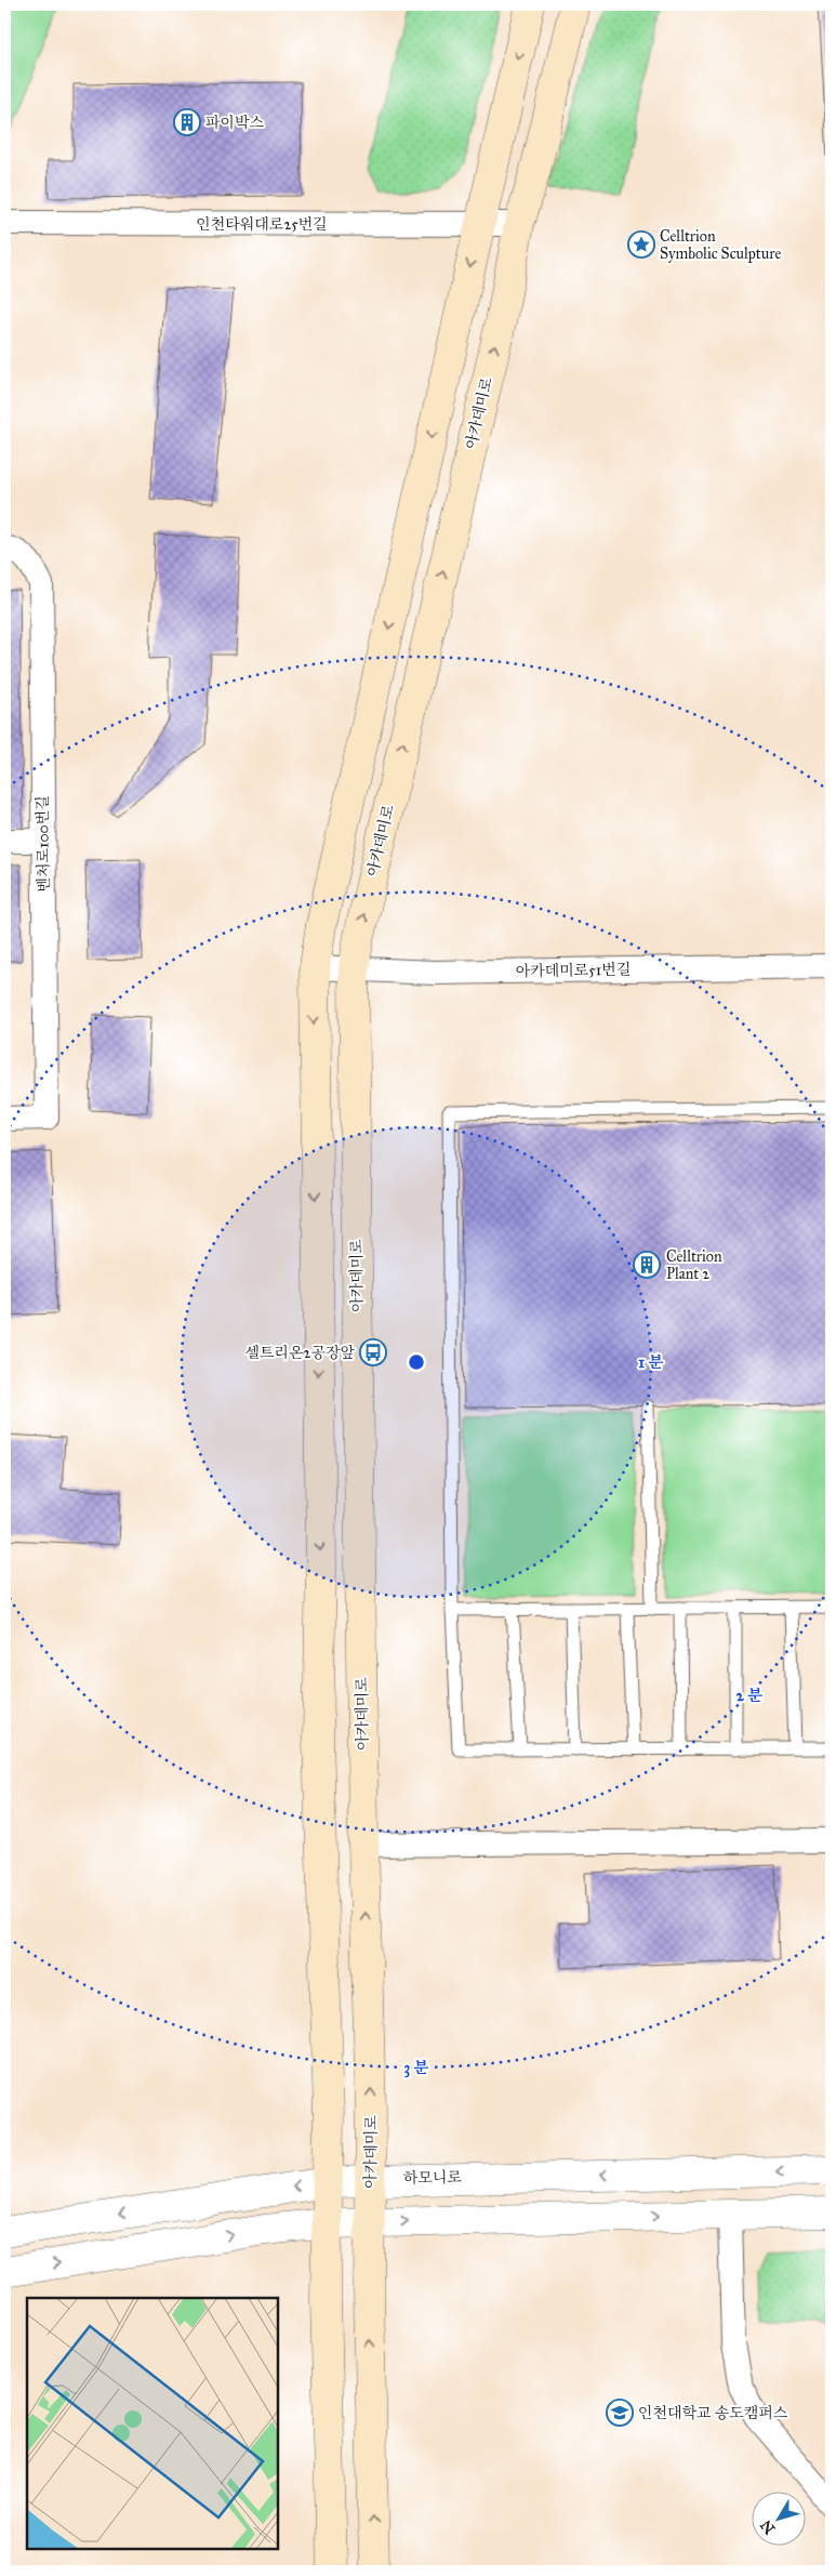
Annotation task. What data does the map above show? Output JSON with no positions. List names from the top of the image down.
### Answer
{
  "streets": {
    "main road": ["아카데미로"],
    "street": [
      "인천타워대로25번길",
      "벤처로100번길",
      "아카데미로51번길",
      "하모니로"
    ]
  },
  "crossings": [
    ["인천타워대로25번길", "아카데미로"],
    ["아카데미로", "아카데미로51번길"],
    ["아카데미로", "하모니로"]
  ],
  "places": {
    "building": ["파이박스", "Celltrion Plant 2"],
    "place": ["Celltrion Symbolic Sculpture"],
    "bus stop": ["셀트리온2공장앞"],
    "school or university": ["인천대학교 송도캠퍼스"]
  },
  "north": "bottom left",
  "rings": ["1 분", "2 분", "3 분"]
}
